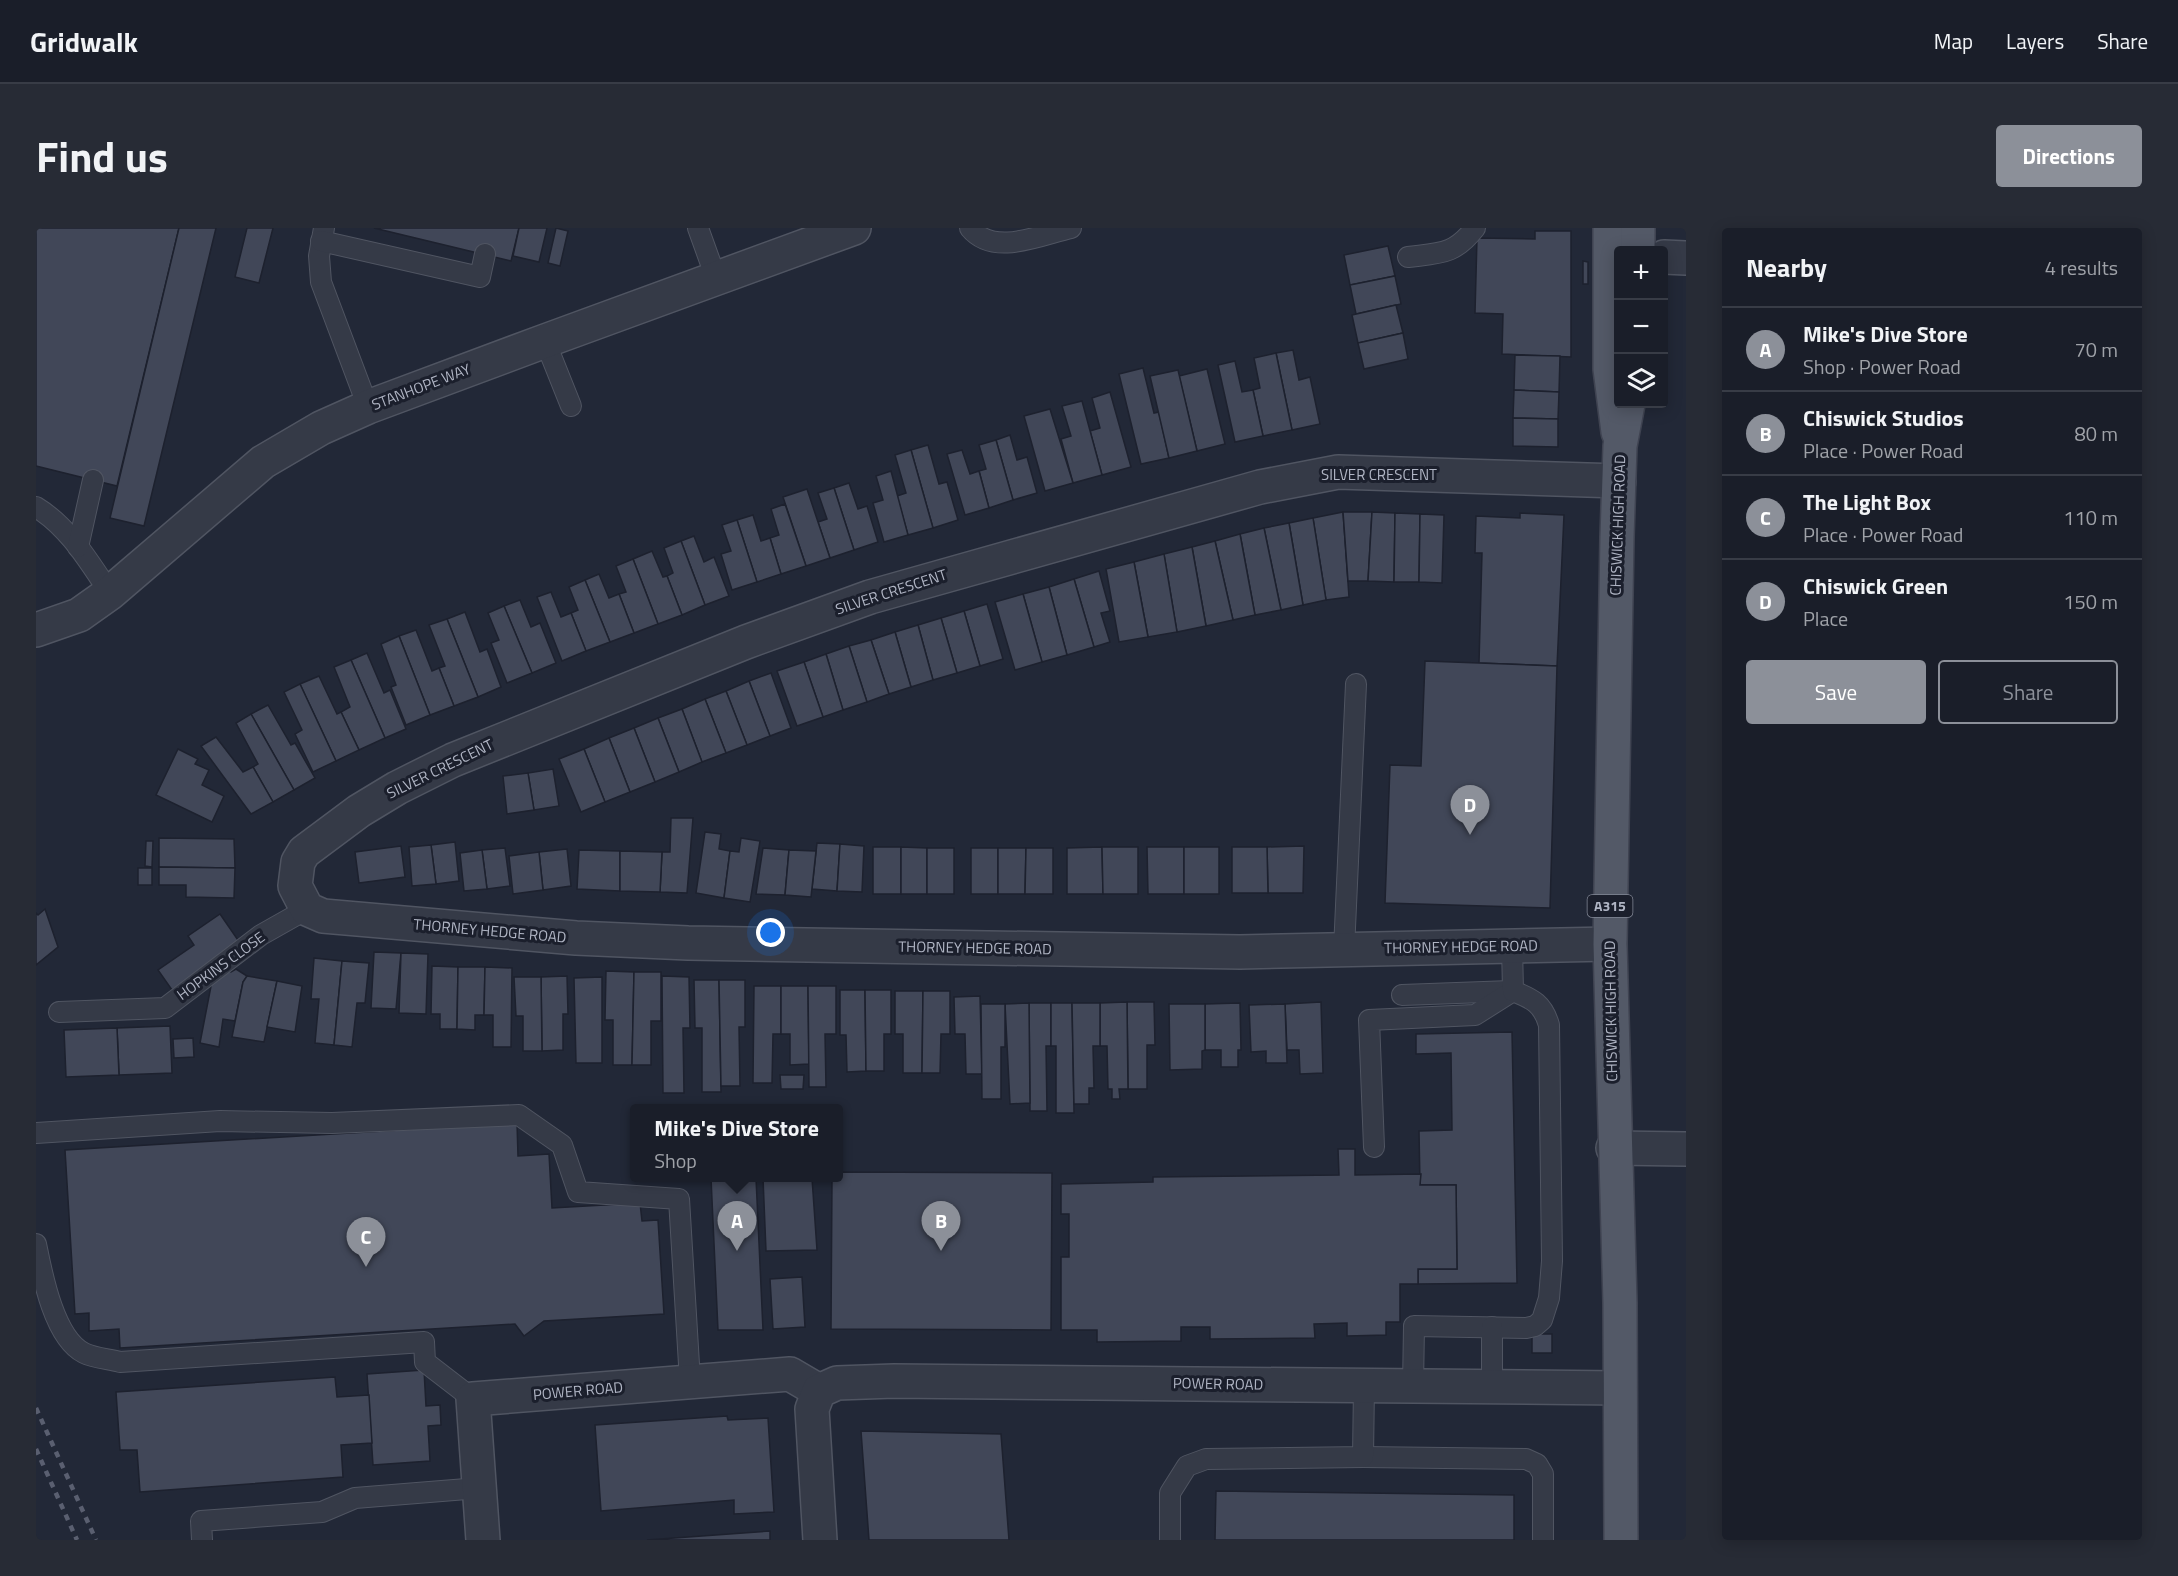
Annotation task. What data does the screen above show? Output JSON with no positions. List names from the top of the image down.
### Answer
{
  "streets": {
    "main road": ["CHISWICK HIGH ROAD", "A315"],
    "street": [
      "STANHOPE WAY",
      "SILVER CRESCENT",
      "THORNEY HEDGE ROAD",
      "POWER ROAD"
    ],
    "lane": ["HOPKINS CLOSE"]
  },
  "crossings": [
    ["SILVER CRESCENT", "CHISWICK HIGH ROAD"],
    ["SILVER CRESCENT", "THORNEY HEDGE ROAD"],
    ["SILVER CRESCENT", "HOPKINS CLOSE"],
    ["CHISWICK HIGH ROAD", "THORNEY HEDGE ROAD"],
    ["CHISWICK HIGH ROAD", "POWER ROAD"],
    ["THORNEY HEDGE ROAD", "HOPKINS CLOSE"]
  ],
  "page": {
    "header": "Gridwalk",
    "nav": ["Map", "Layers", "Share"],
    "title": "Find us",
    "buttons": [
      "Directions",
      ["Save", "Share"]
    ],
    "heading": ["Nearby", "4 results"],
    "map_buttons": ["+", "−"],
    "list": [
      {
        "mark": "A",
        "name": "Mike's Dive Store",
        "note": "Shop · Power Road",
        "value": "70 m"
      },
      {
        "mark": "B",
        "name": "Chiswick Studios",
        "note": "Place · Power Road",
        "value": "80 m"
      },
      {
        "mark": "C",
        "name": "The Light Box",
        "note": "Place · Power Road",
        "value": "110 m"
      },
      {
        "mark": "D",
        "name": "Chiswick Green",
        "note": "Place",
        "value": "150 m"
      }
    ],
    "pins": [
      "D",
      "A",
      "B",
      "C"
    ],
    "popup": ["Mike's Dive Store", "Shop"]
  }
}
